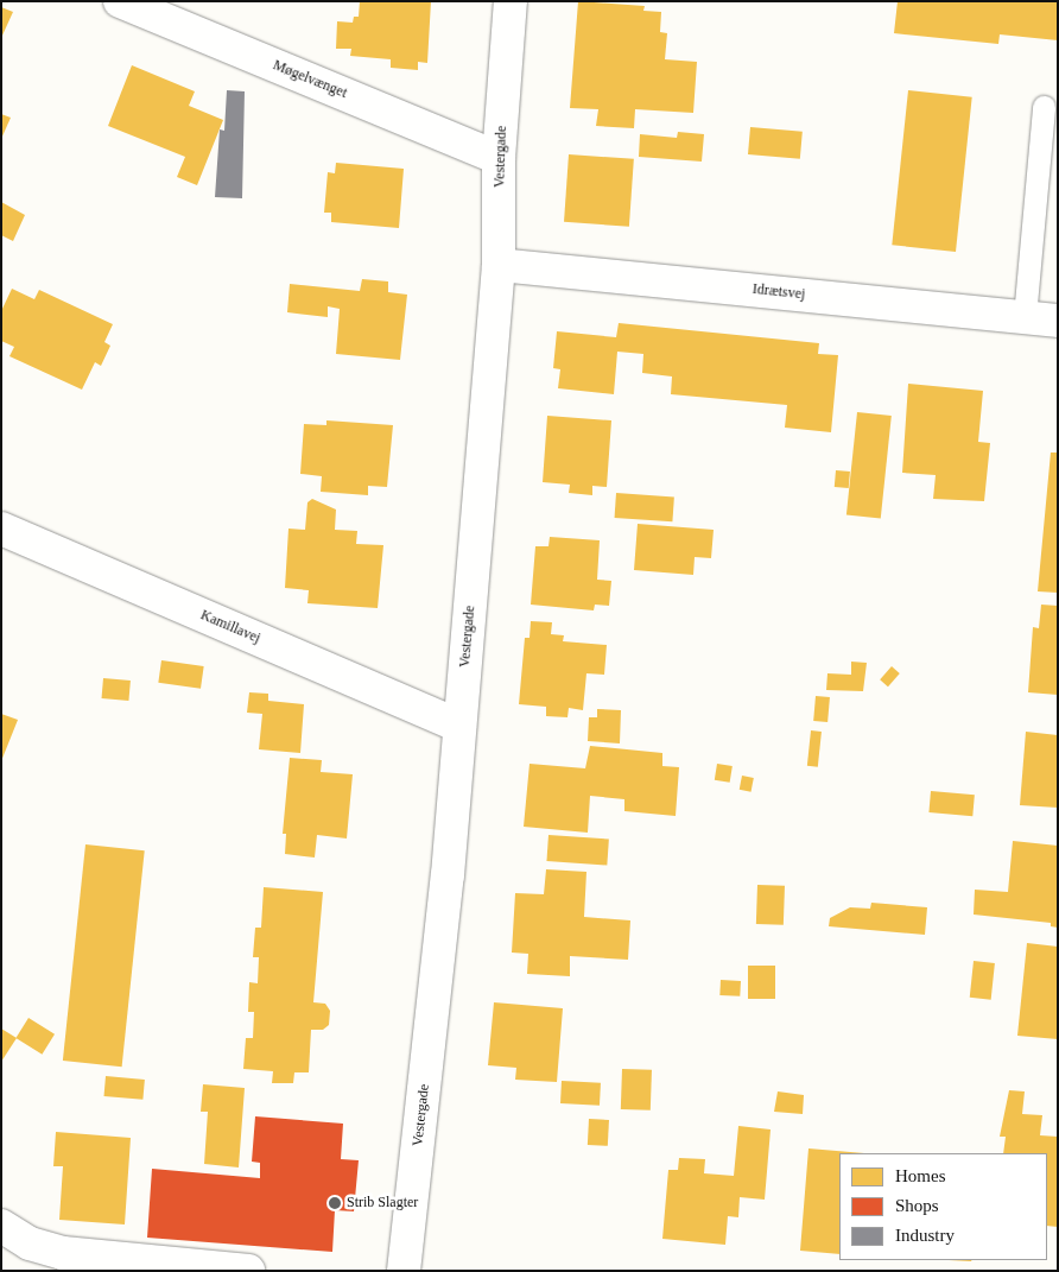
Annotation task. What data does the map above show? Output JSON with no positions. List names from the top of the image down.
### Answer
{
  "streets": {
    "street": [
      "Møgelvænget",
      "Vestergade",
      "Idrætsvej",
      "Kamillavej"
    ]
  },
  "crossings": [
    ["Møgelvænget", "Vestergade"],
    ["Vestergade", "Idrætsvej"],
    ["Vestergade", "Kamillavej"]
  ],
  "places": ["Strib Slagter"],
  "legend": ["Homes", "Shops", "Industry"]
}
